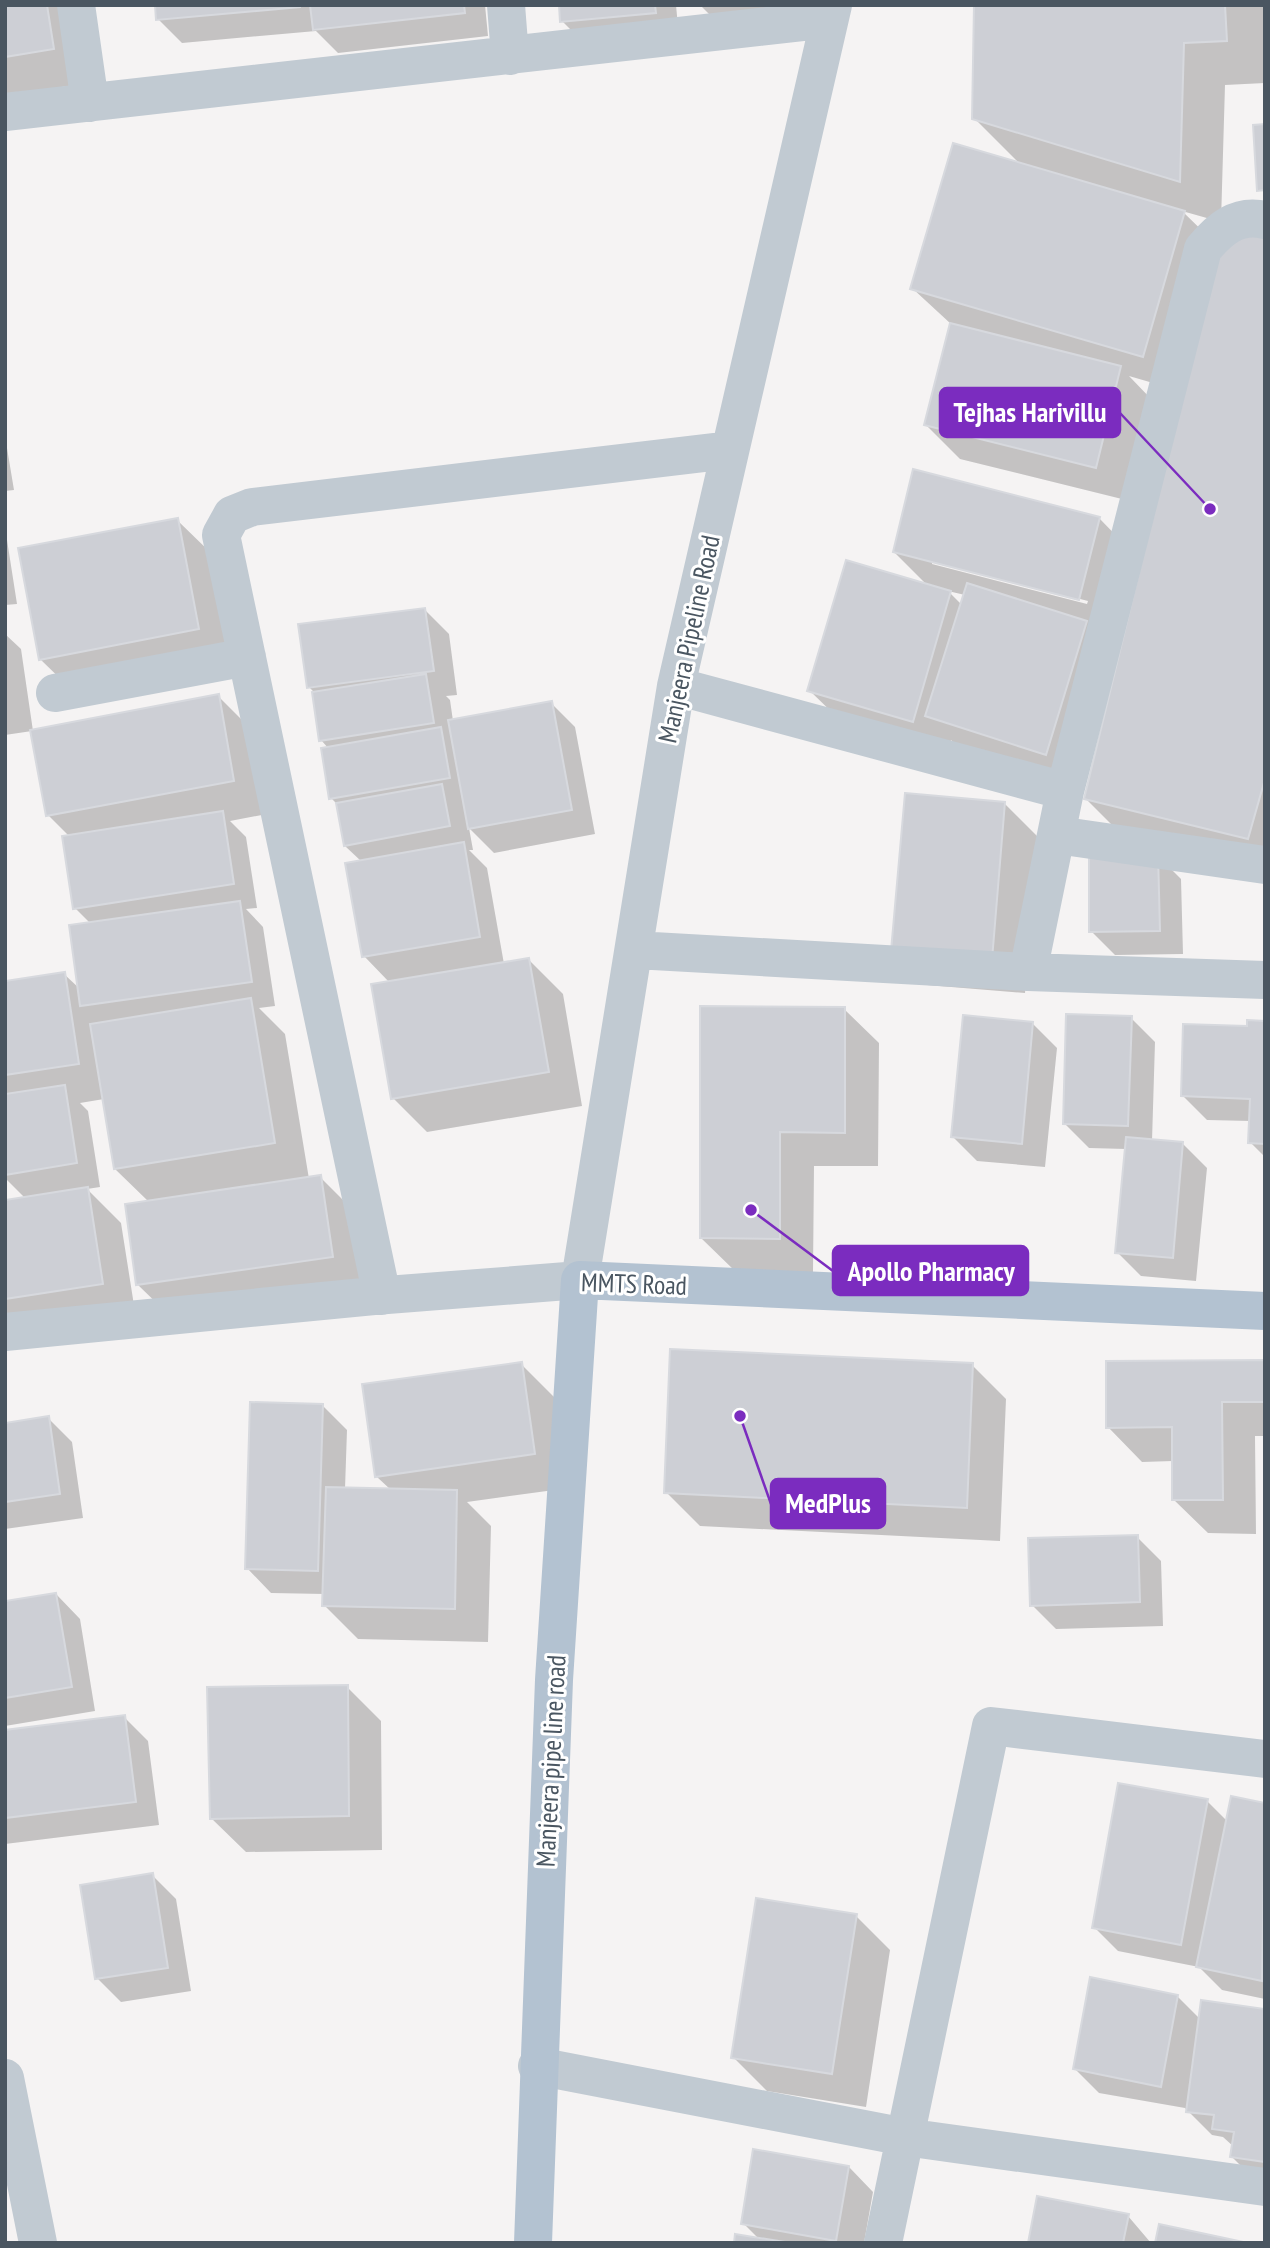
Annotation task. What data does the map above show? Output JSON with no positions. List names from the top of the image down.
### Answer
{
  "streets": {
    "main road": ["MMTS Road", "Manjeera pipe line road"],
    "street": ["Manjeera Pipeline Road"]
  },
  "crossings": [
    ["Manjeera Pipeline Road", "MMTS Road"],
    ["Manjeera Pipeline Road", "Manjeera pipe line road"],
    ["MMTS Road", "Manjeera pipe line road"]
  ],
  "places": ["Tejhas Harivillu", "Apollo Pharmacy", "MedPlus"]
}
